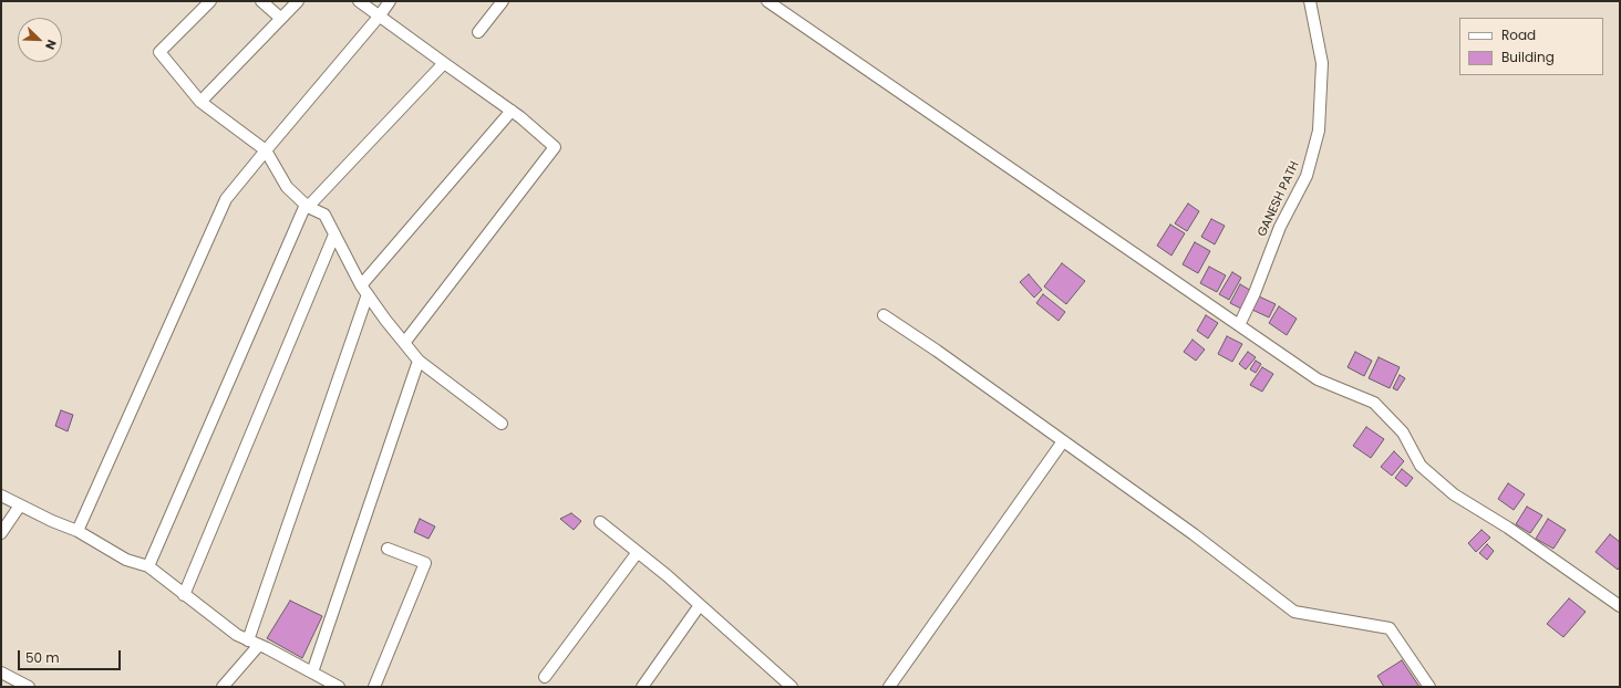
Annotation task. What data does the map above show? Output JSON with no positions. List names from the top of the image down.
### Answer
{
  "streets": {
    "street": ["GANESH PATH"]
  },
  "legend": ["Road", "Building"],
  "scale_bar": "50 m",
  "north": "bottom right"
}
